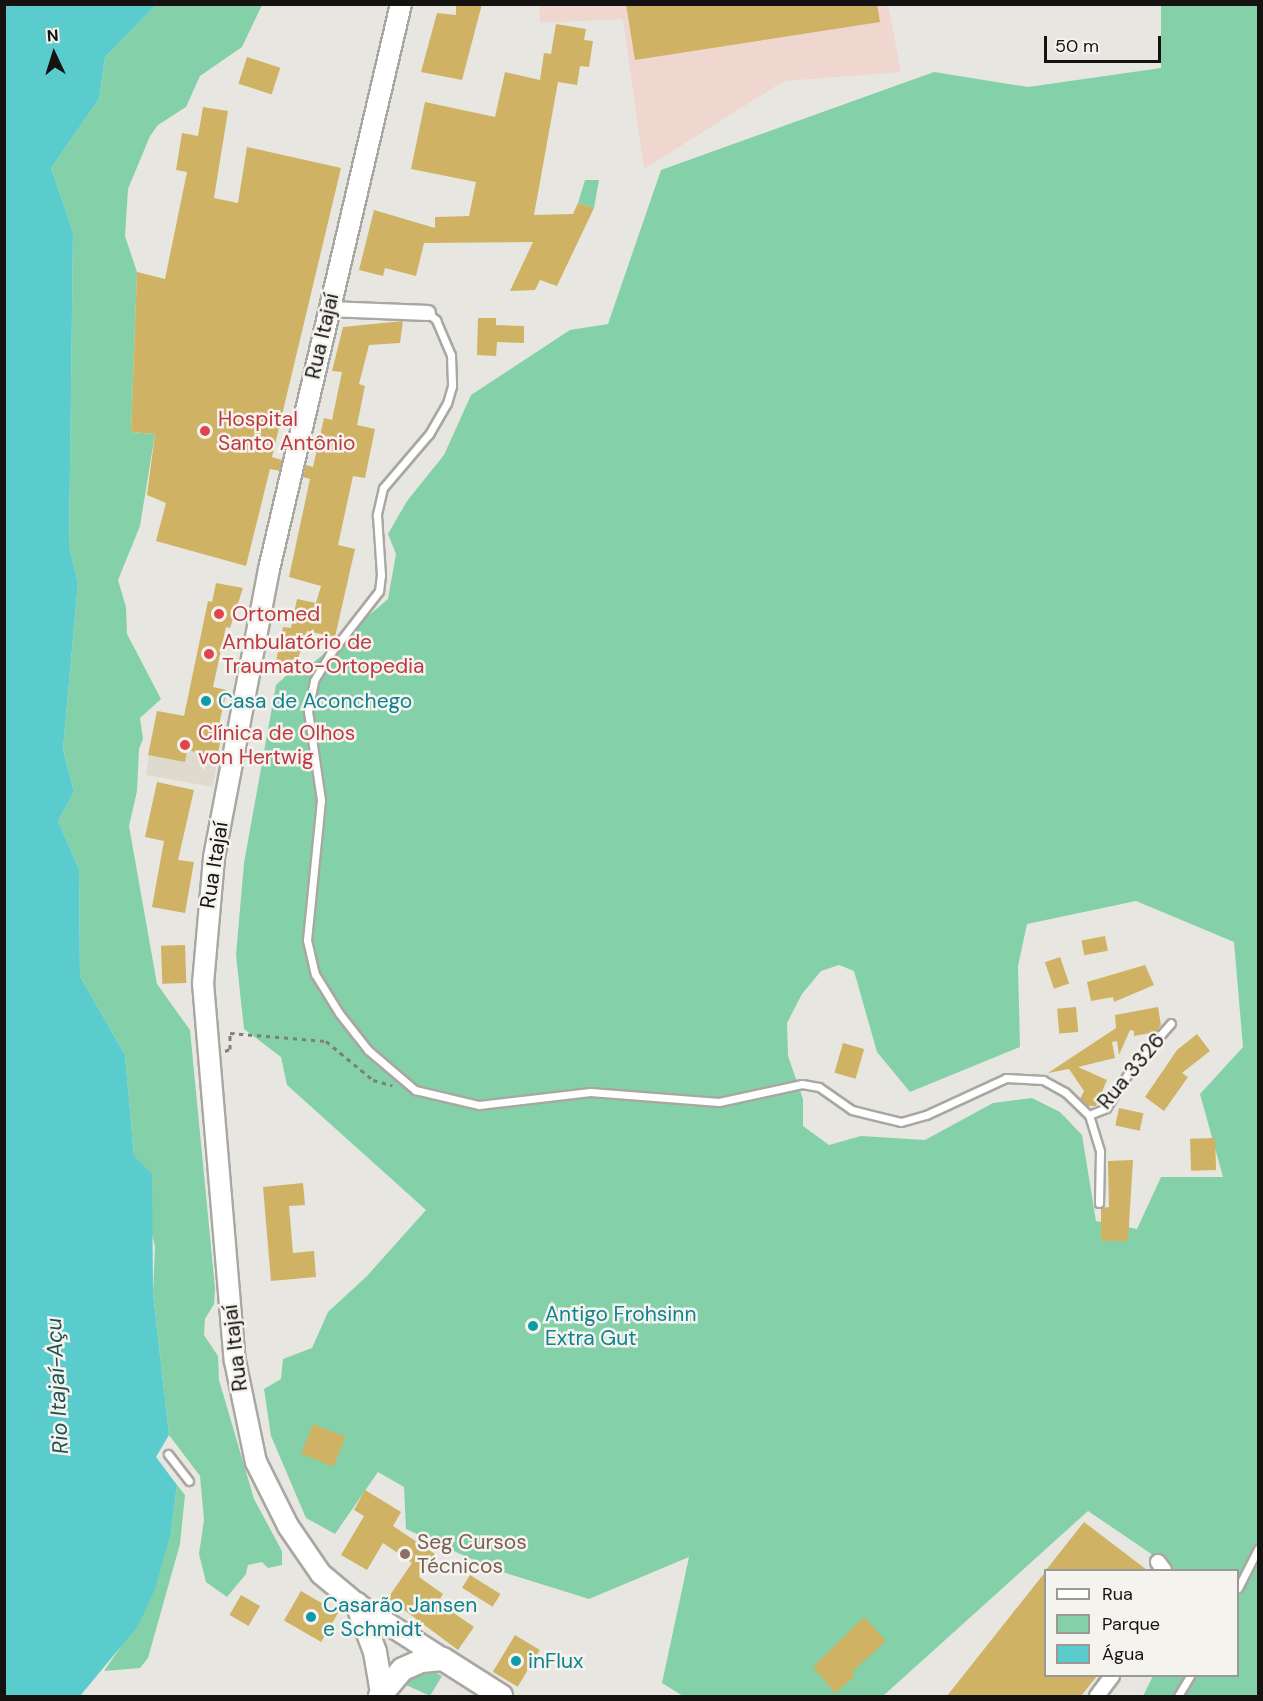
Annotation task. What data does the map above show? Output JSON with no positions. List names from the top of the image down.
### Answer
{
  "streets": {
    "main road": ["Rua Itajaí"],
    "lane": ["Rua 3326"]
  },
  "water": ["Rio Itajaí-Açu"],
  "places": [
    "Hospital Santo Antônio",
    "Ortomed",
    "Ambulatório de Traumato-Ortopedia",
    "Casa de Aconchego",
    "Clínica de Olhos von Hertwig",
    "Antigo Frohsinn Extra Gut",
    "Seg Cursos Técnicos",
    "Casarão Jansen e Schmidt",
    "inFlux"
  ],
  "legend": ["Rua", "Parque", "Água"],
  "scale_bar": "50 m",
  "north": "top"
}
